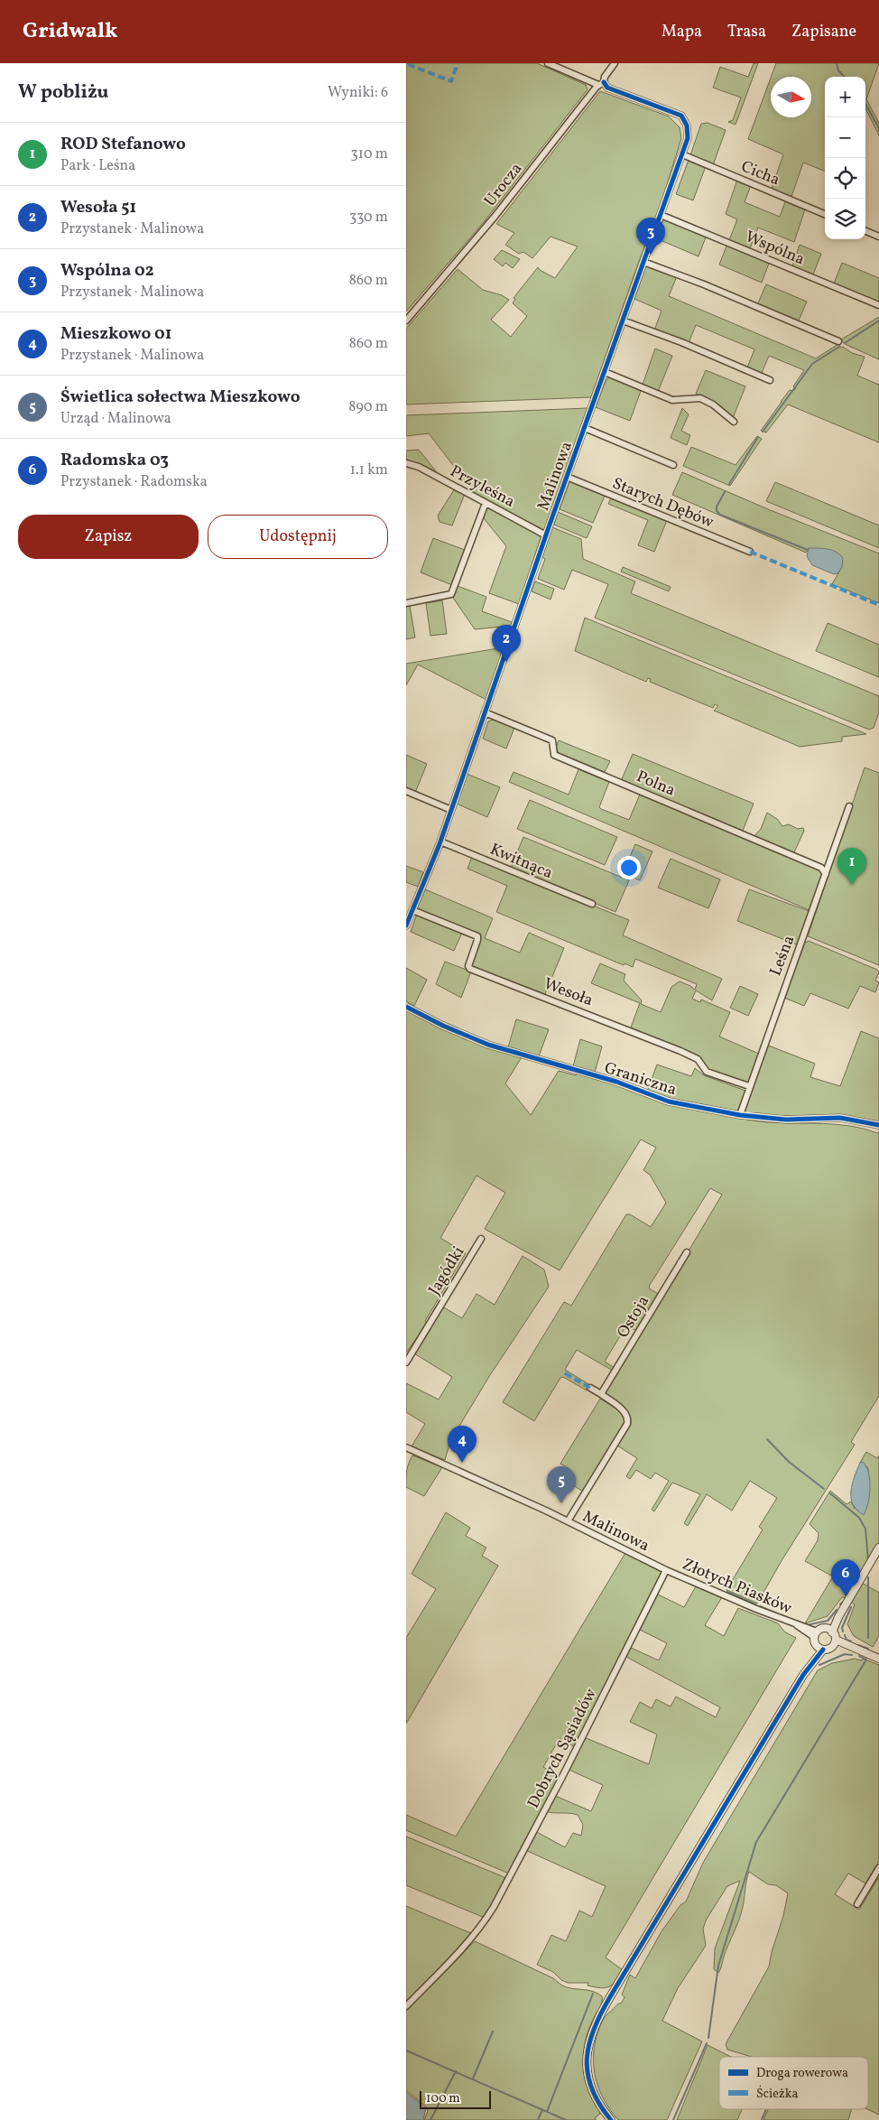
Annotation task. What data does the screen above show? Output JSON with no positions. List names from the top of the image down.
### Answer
{
  "streets": {
    "street": [
      "Cicha",
      "Urocza",
      "Wspólna",
      "Malinowa",
      "Przyleśna",
      "Starych Dębów",
      "Polna",
      "Kwitnąca",
      "Leśna",
      "Wesoła",
      "Graniczna",
      "Jagódki",
      "Ostoja",
      "Złotych Piasków",
      "Dobrych Sąsiadów"
    ]
  },
  "crossings": [
    ["Cicha", "Malinowa"],
    ["Urocza", "Malinowa"],
    ["Wspólna", "Malinowa"],
    ["Malinowa", "Przyleśna"],
    ["Malinowa", "Starych Dębów"],
    ["Malinowa", "Polna"],
    ["Malinowa", "Kwitnąca"],
    ["Malinowa", "Wesoła"],
    ["Malinowa", "Złotych Piasków"],
    ["Malinowa", "Dobrych Sąsiadów"],
    ["Polna", "Leśna"],
    ["Leśna", "Wesoła"],
    ["Leśna", "Graniczna"],
    ["Złotych Piasków", "Dobrych Sąsiadów"]
  ],
  "legend": ["Droga rowerowa", "Ścieżka"],
  "scale_bar": "100 m",
  "north": "right",
  "page": {
    "header": "Gridwalk",
    "nav": ["Mapa", "Trasa", "Zapisane"],
    "heading": ["W pobliżu", "Wyniki: 6"],
    "map_buttons": ["+", "−"],
    "list": [
      {
        "mark": "1",
        "name": "ROD Stefanowo",
        "note": "Park · Leśna",
        "value": "310 m"
      },
      {
        "mark": "2",
        "name": "Wesoła 51",
        "note": "Przystanek · Malinowa",
        "value": "330 m"
      },
      {
        "mark": "3",
        "name": "Wspólna 02",
        "note": "Przystanek · Malinowa",
        "value": "860 m"
      },
      {
        "mark": "4",
        "name": "Mieszkowo 01",
        "note": "Przystanek · Malinowa",
        "value": "860 m"
      },
      {
        "mark": "5",
        "name": "Świetlica sołectwa Mieszkowo",
        "note": "Urząd · Malinowa",
        "value": "890 m"
      },
      {
        "mark": "6",
        "name": "Radomska 03",
        "note": "Przystanek · Radomska",
        "value": "1.1 km"
      }
    ],
    "pins": [
      "3",
      "2",
      "1",
      "4",
      "5",
      "6"
    ],
    "buttons": ["Zapisz", "Udostępnij"],
    "scale": "100 m"
  }
}
